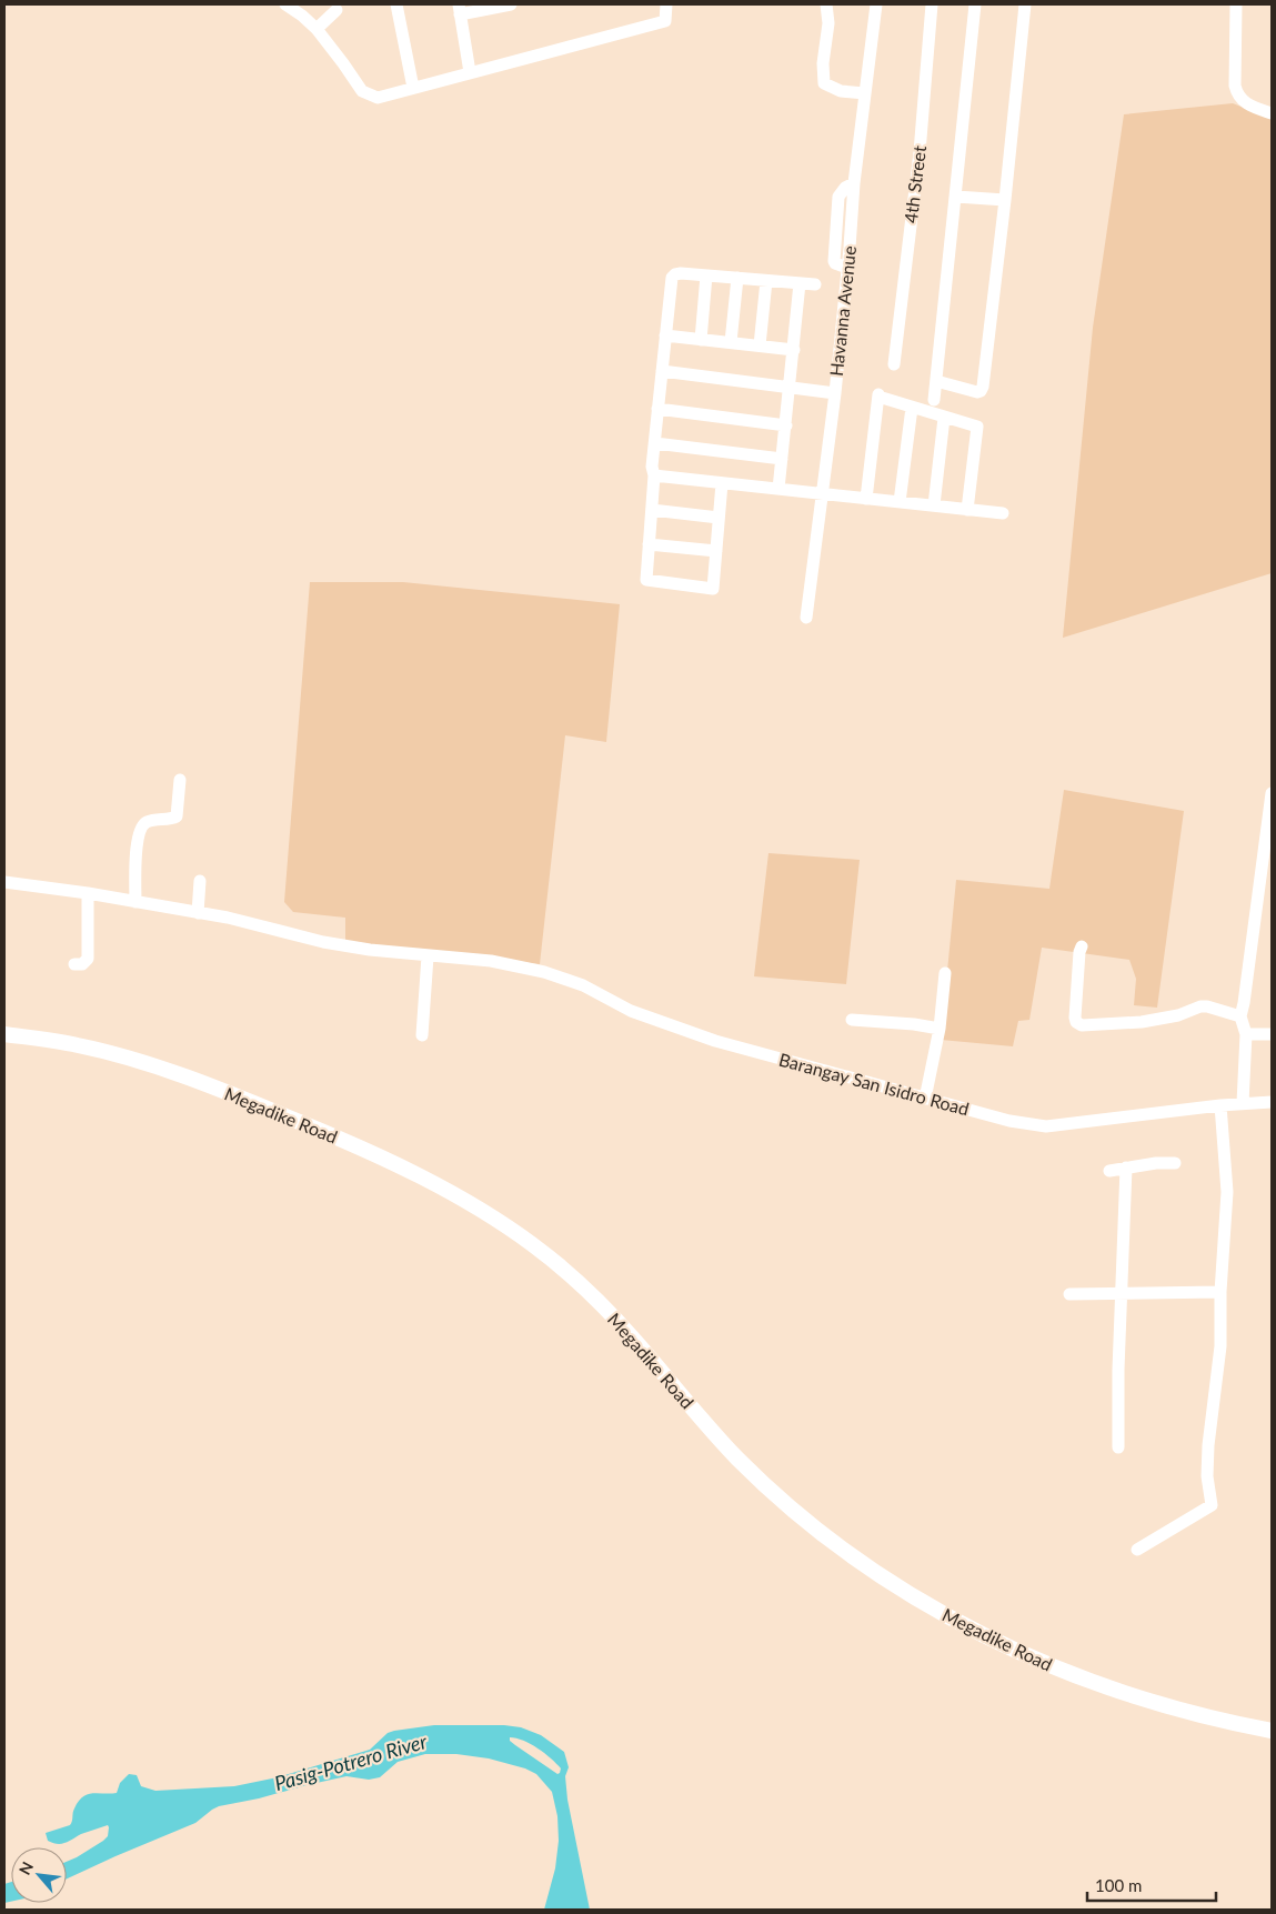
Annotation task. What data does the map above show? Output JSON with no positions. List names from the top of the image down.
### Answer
{
  "streets": {
    "main road": ["Megadike Road"],
    "street": ["4th Street", "Havanna Avenue", "Barangay San Isidro Road"]
  },
  "water": ["Pasig-Potrero River"],
  "scale_bar": "100 m",
  "north": "top left"
}
